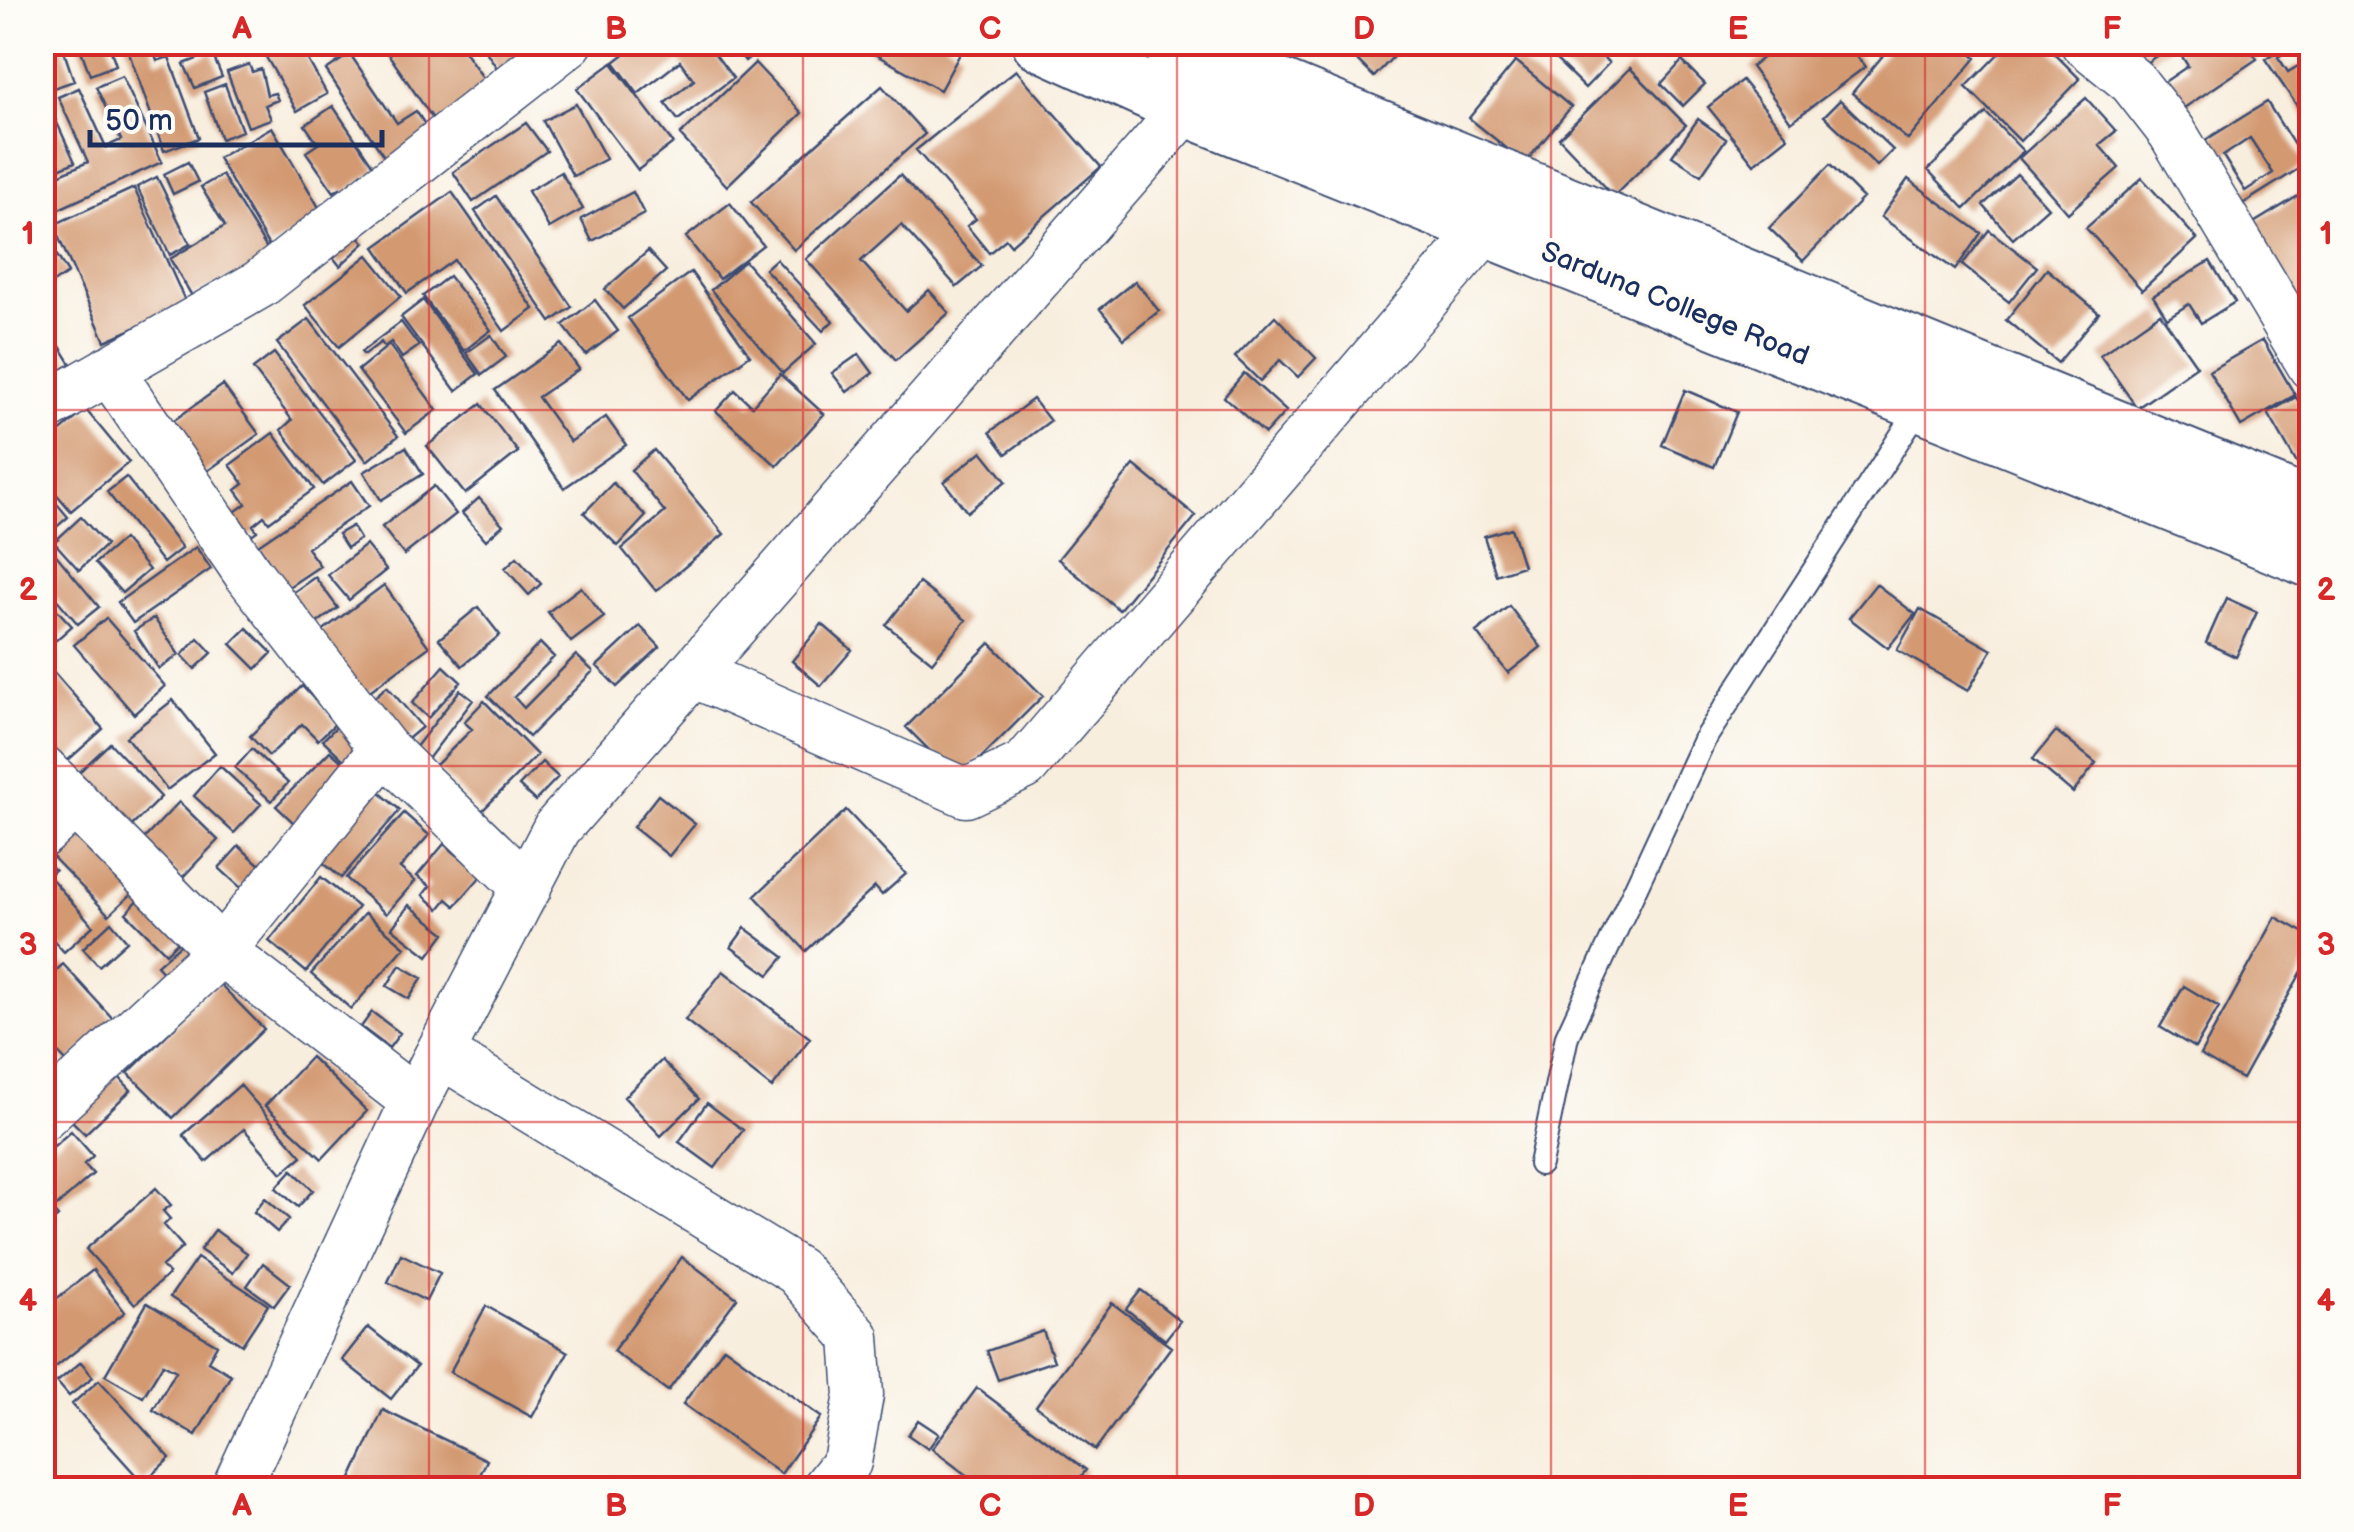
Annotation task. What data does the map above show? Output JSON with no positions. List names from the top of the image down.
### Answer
{
  "streets": {
    "street": ["Sarduna College Road"]
  },
  "scale_bar": "50 m",
  "grid": {
    "columns": [
      "A",
      "B",
      "C",
      "D",
      "E",
      "F"
    ],
    "rows": [
      "1",
      "2",
      "3",
      "4"
    ]
  }
}
